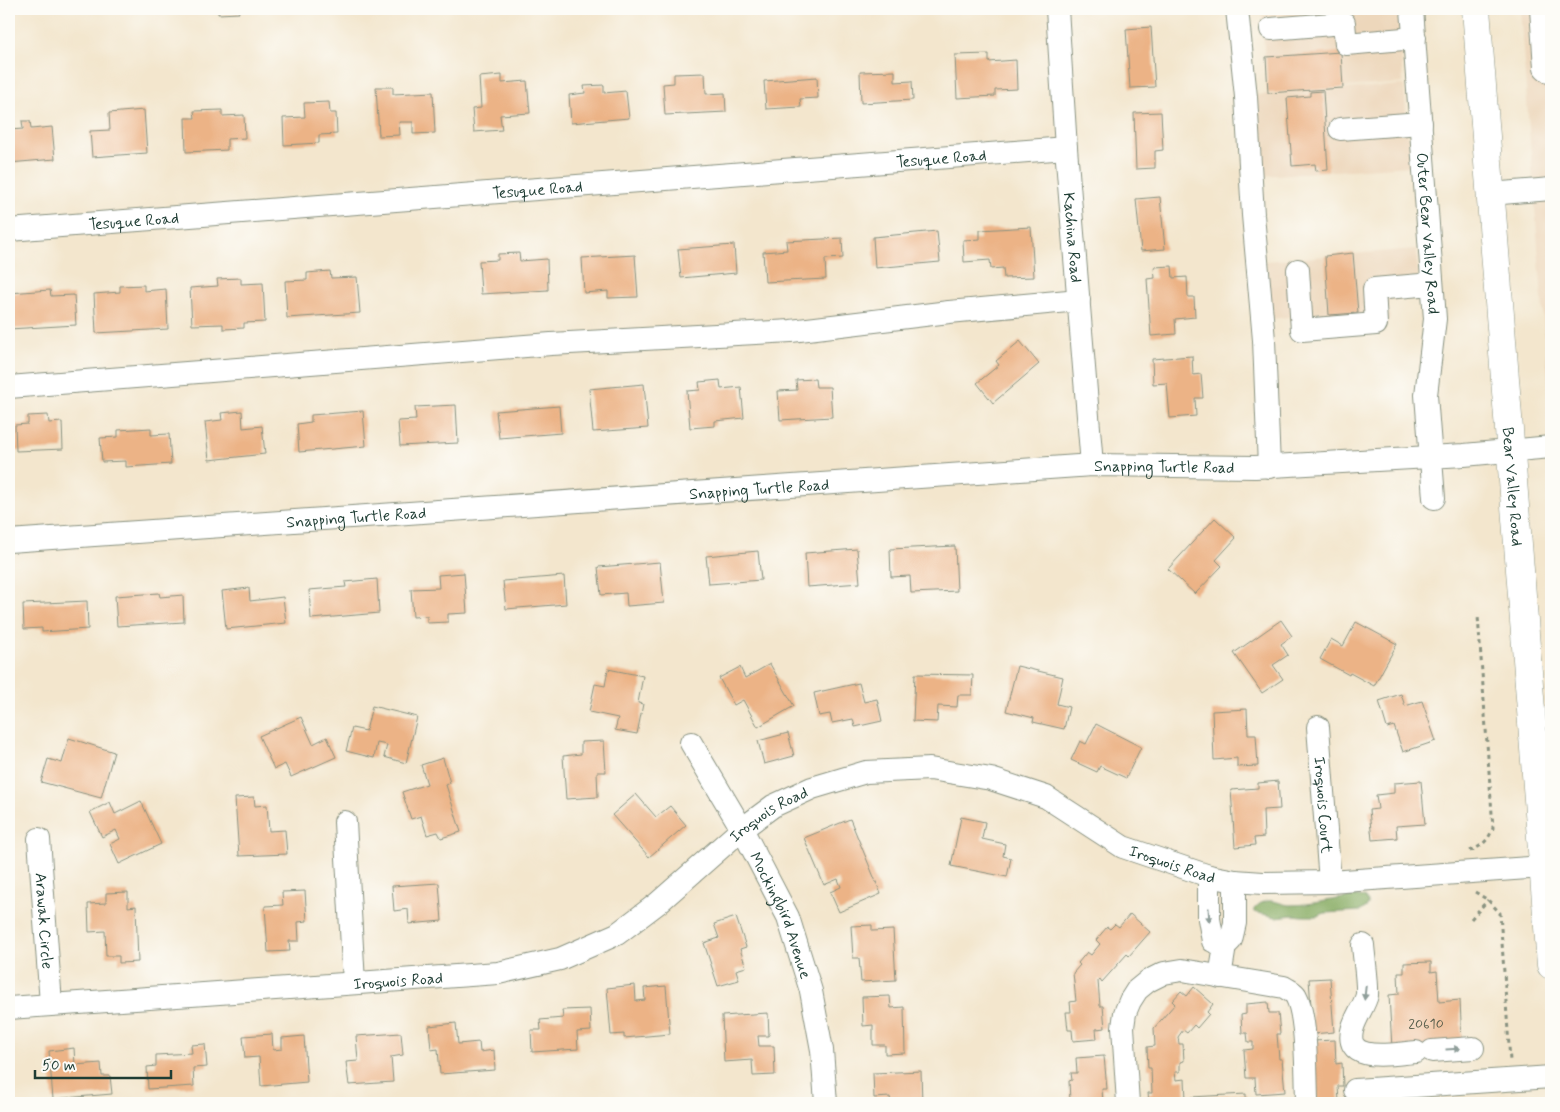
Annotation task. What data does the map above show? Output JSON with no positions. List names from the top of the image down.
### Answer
{
  "streets": {
    "main road": ["Bear Valley Road"],
    "street": [
      "Tesuque Road",
      "Outer Bear Valley Road",
      "Kachina Road",
      "Snapping Turtle Road",
      "Iroquois Court",
      "Iroquois Road",
      "Mockingbird Avenue",
      "Arawak Circle"
    ]
  },
  "crossings": [
    ["Tesuque Road", "Kachina Road"],
    ["Outer Bear Valley Road", "Snapping Turtle Road"],
    ["Kachina Road", "Snapping Turtle Road"],
    ["Snapping Turtle Road", "Bear Valley Road"],
    ["Bear Valley Road", "Iroquois Road"],
    ["Iroquois Court", "Iroquois Road"],
    ["Iroquois Road", "Mockingbird Avenue"],
    ["Iroquois Road", "Arawak Circle"]
  ],
  "house_numbers": ["20610"],
  "scale_bar": "50 m"
}
